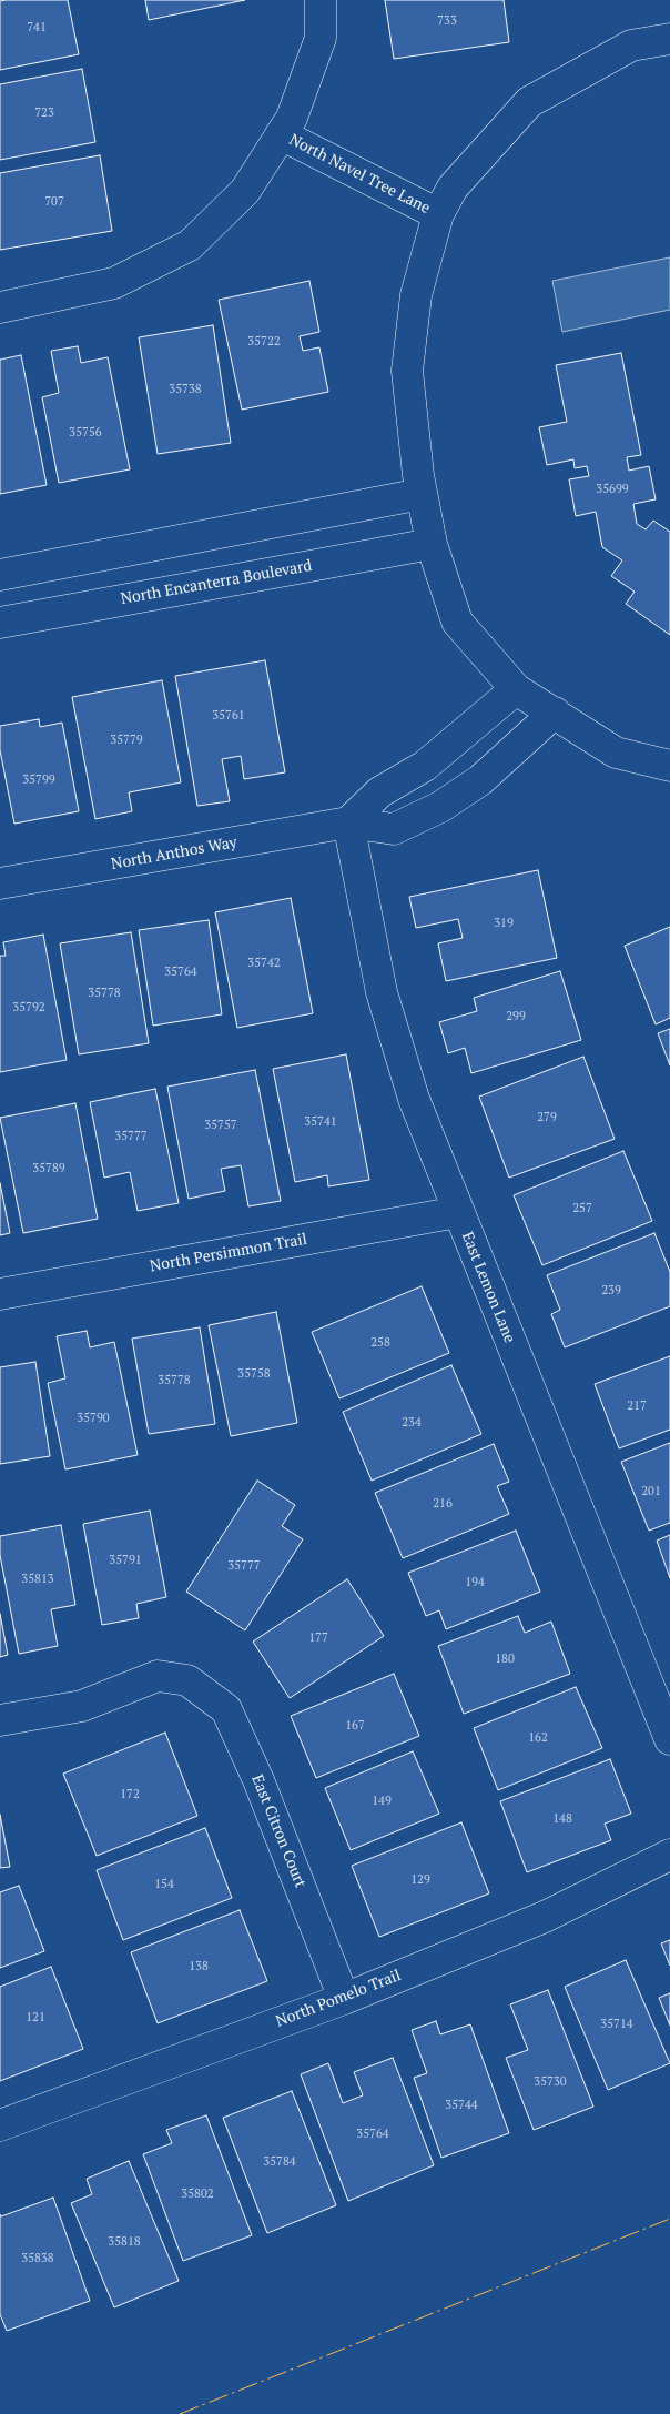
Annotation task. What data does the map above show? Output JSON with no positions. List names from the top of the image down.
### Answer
{
  "streets": {
    "street": [
      "North Navel Tree Lane",
      "North Encanterra Boulevard",
      "North Anthos Way",
      "North Persimmon Trail",
      "East Lemon Lane",
      "East Citron Court",
      "North Pomelo Trail"
    ]
  },
  "crossings": [
    ["North Anthos Way", "East Lemon Lane"],
    ["North Persimmon Trail", "East Lemon Lane"],
    ["East Citron Court", "North Pomelo Trail"]
  ],
  "house_numbers": [
    "733",
    "741",
    "723",
    "707",
    "35722",
    "35738",
    "35756",
    "35699",
    "35761",
    "35779",
    "35799",
    "319",
    "35742",
    "35764",
    "35778",
    "35792",
    "299",
    "279",
    "35741",
    "35757",
    "35777",
    "35789",
    "257",
    "239",
    "258",
    "35758",
    "35778",
    "217",
    "35790",
    "234",
    "201",
    "216",
    "35791",
    "35777",
    "35813",
    "194",
    "177",
    "180",
    "167",
    "162",
    "172",
    "149",
    "148",
    "129",
    "154",
    "138",
    "121",
    "35714",
    "35730",
    "35744",
    "35764",
    "35784",
    "35802",
    "35818",
    "35838"
  ]
}
